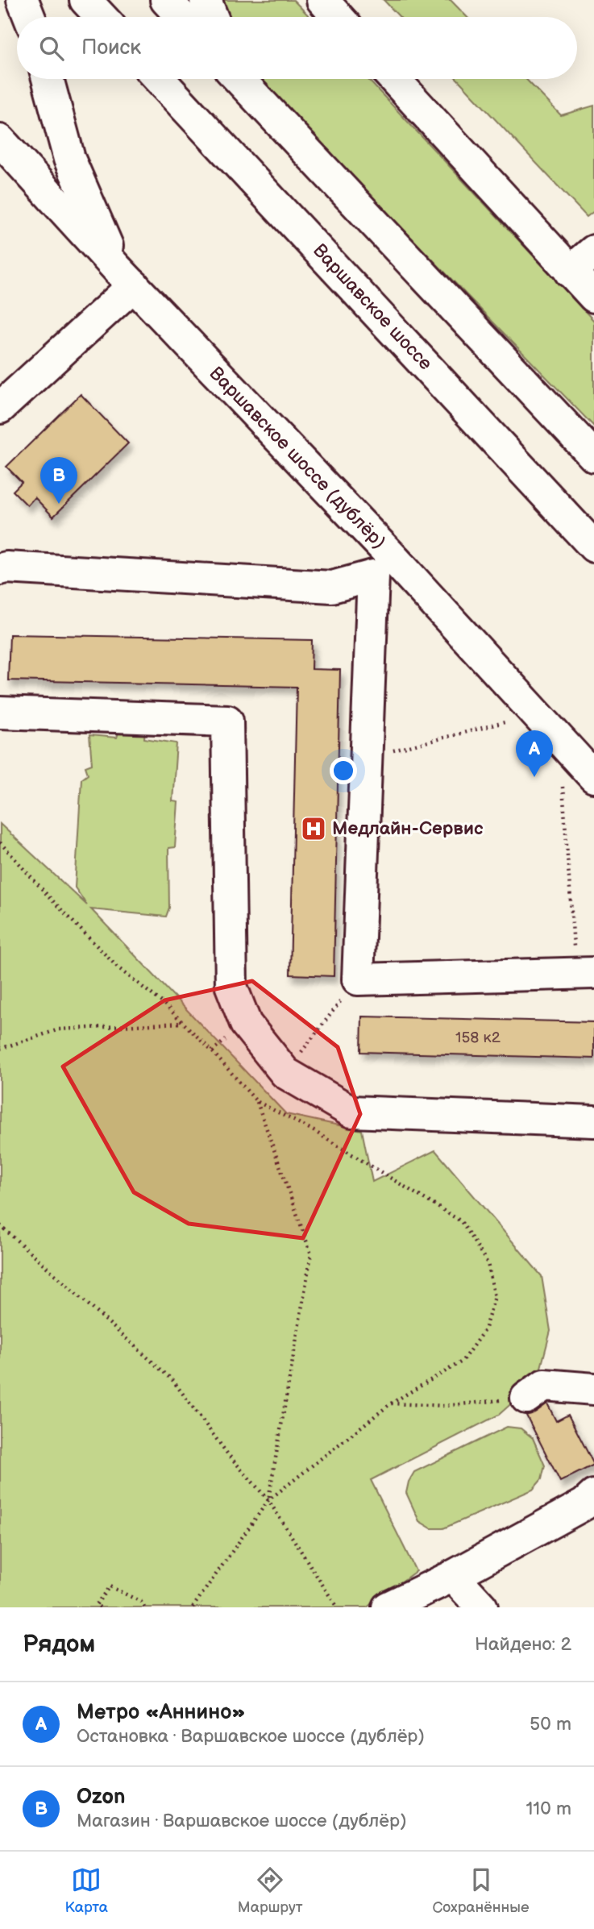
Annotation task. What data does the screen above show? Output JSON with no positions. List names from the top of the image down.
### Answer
{
  "streets": {
    "main road": ["Варшавское шоссе", "Варшавское шоссе (дублёр)"]
  },
  "places": {
    "hospital": ["Медлайн-Сервис"]
  },
  "house_numbers": ["158 к2"],
  "page": {
    "search": "Поиск",
    "pins": ["B", "A"],
    "heading": ["Рядом", "Найдено: 2"],
    "list": [
      {
        "mark": "A",
        "name": "Метро «Аннино»",
        "note": "Остановка · Варшавское шоссе (дублёр)",
        "value": "50 m"
      },
      {
        "mark": "B",
        "name": "Ozon",
        "note": "Магазин · Варшавское шоссе (дублёр)",
        "value": "110 m"
      }
    ],
    "nav": ["Карта", "Маршрут", "Сохранённые"]
  }
}
